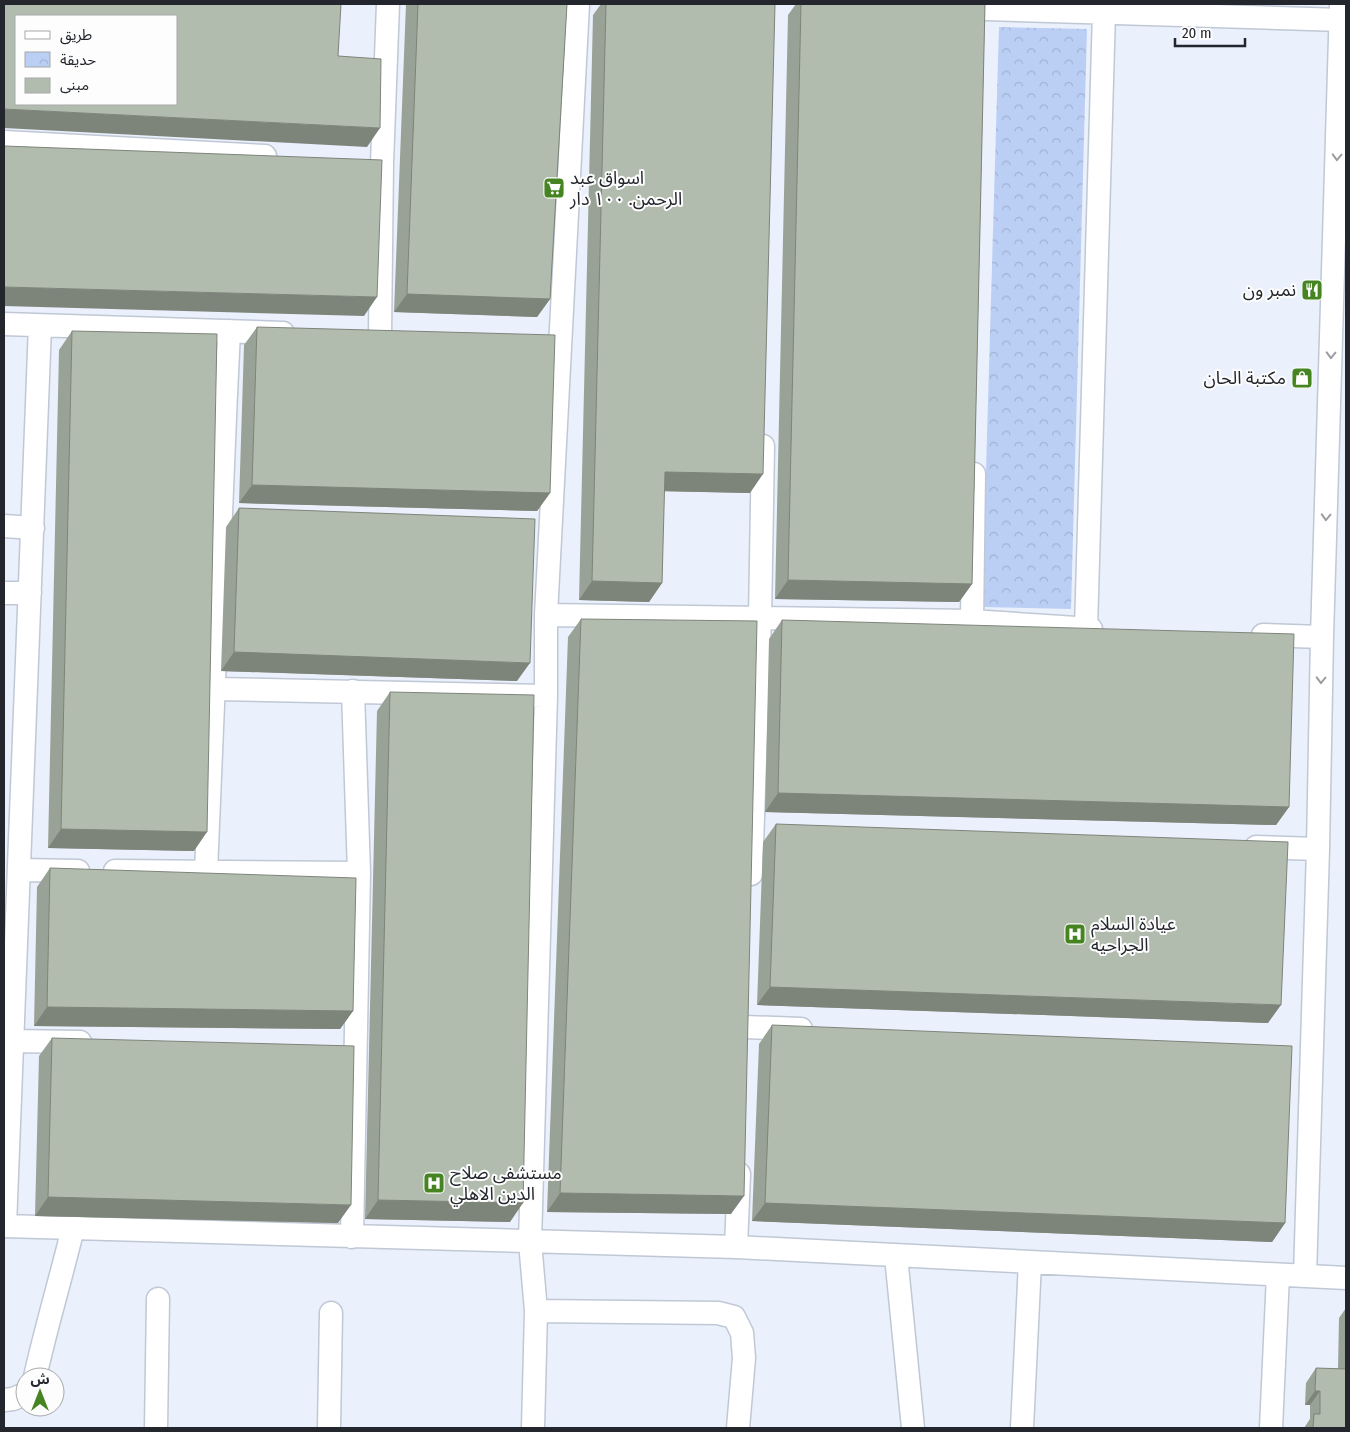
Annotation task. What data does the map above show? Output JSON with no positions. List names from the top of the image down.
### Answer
{
  "places": {
    "supermarket": ["اسواق عبد الرحمن. ١٠٠ دار"],
    "restaurant": ["نمبر ون"],
    "shop": ["مكتبة الحان"],
    "hospital": ["عيادة السلام الجراحيه", "مستشفى صلاح الدين الاهلي"]
  },
  "legend": ["طريق", "حديقة", "مبنى"],
  "scale_bar": "20 m",
  "north": "top"
}
